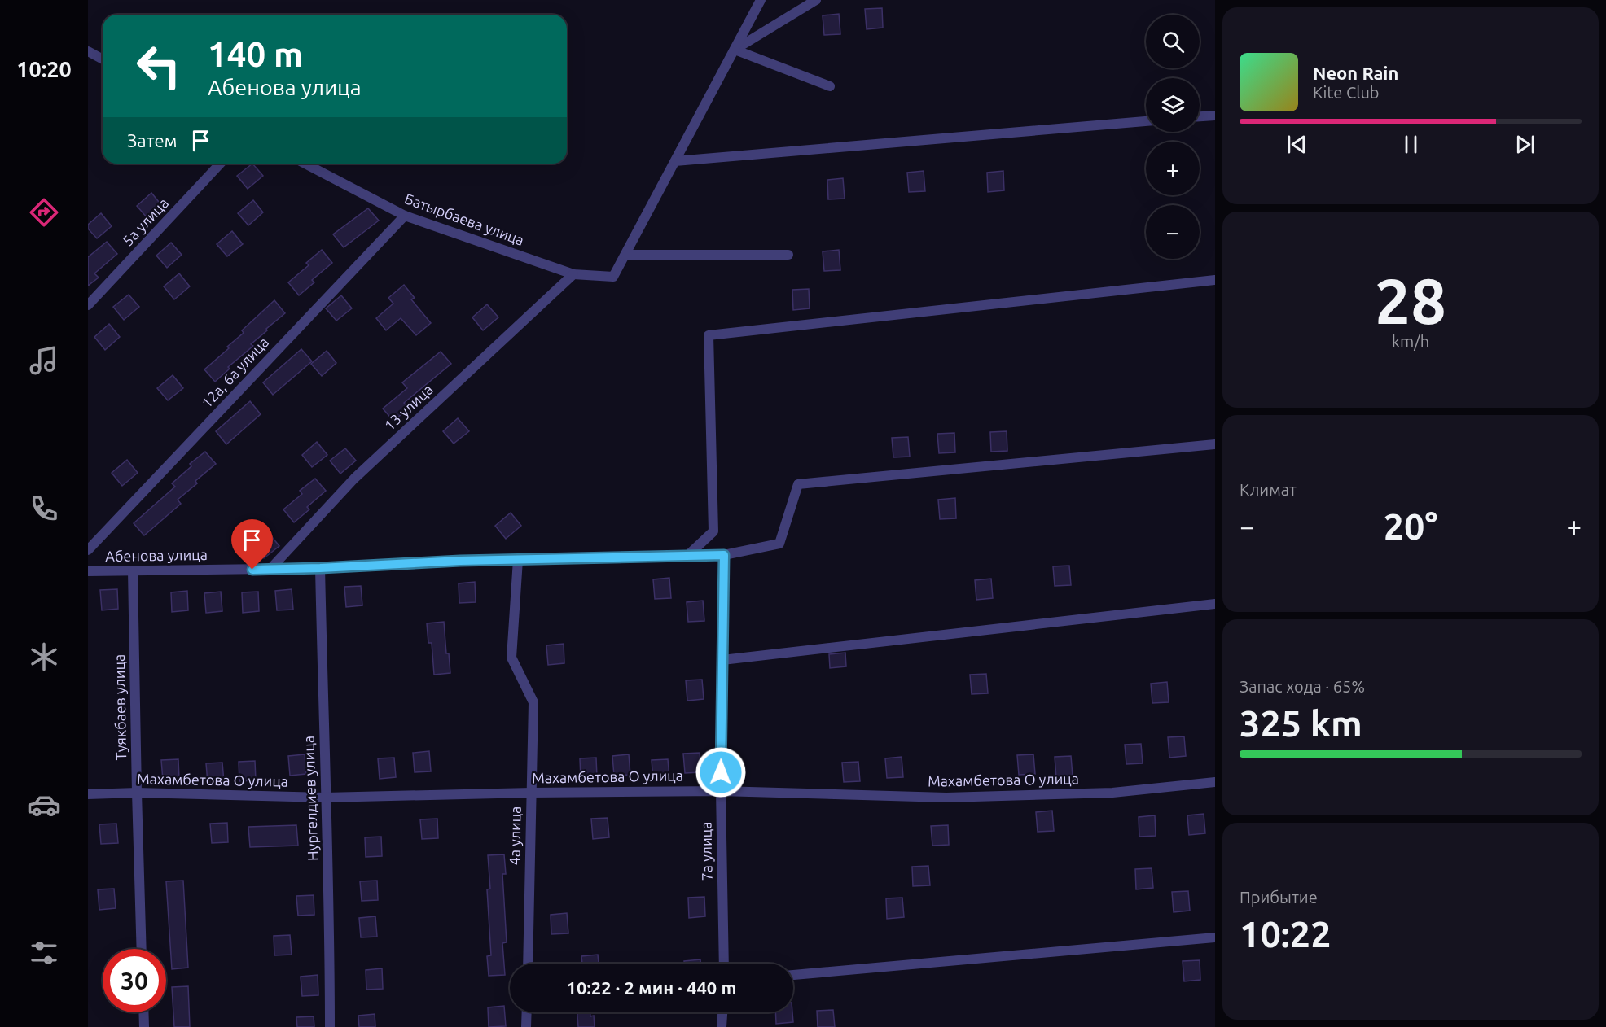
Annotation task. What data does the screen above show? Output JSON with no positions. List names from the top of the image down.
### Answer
{
  "streets": {
    "street": [
      "Батырбаева улица",
      "5а улица",
      "12а, 6а улица",
      "13 улица",
      "Абенова улица",
      "Туякбаев улица",
      "Махамбетова О улица",
      "Нургелдиев улица",
      "4а улица",
      "7а улица"
    ]
  },
  "crossings": [
    ["Батырбаева улица", "12а, 6а улица"],
    ["Батырбаева улица", "13 улица"],
    ["13 улица", "Абенова улица"],
    ["Абенова улица", "Туякбаев улица"],
    ["Абенова улица", "Нургелдиев улица"],
    ["Абенова улица", "4а улица"],
    ["Абенова улица", "7а улица"],
    ["Туякбаев улица", "Махамбетова О улица"],
    ["Махамбетова О улица", "Нургелдиев улица"],
    ["Махамбетова О улица", "4а улица"],
    ["Махамбетова О улица", "7а улица"]
  ],
  "page": {
    "tabs": "10:20",
    "map_buttons": ["+", "−"],
    "turn": ["140 m", "Абенова улица"],
    "song": ["Neon Rain", "Kite Club"],
    "then": "Затем",
    "tile": [
      ["28", "km/h"],
      "Климат",
      ["Запас хода · 65%", "325 km"],
      ["Прибытие", "10:22"]
    ],
    "heat": ["−", "20°", "+"],
    "limit": "30",
    "trip": "10:22 · 2 мин · 440 m"
  }
}
